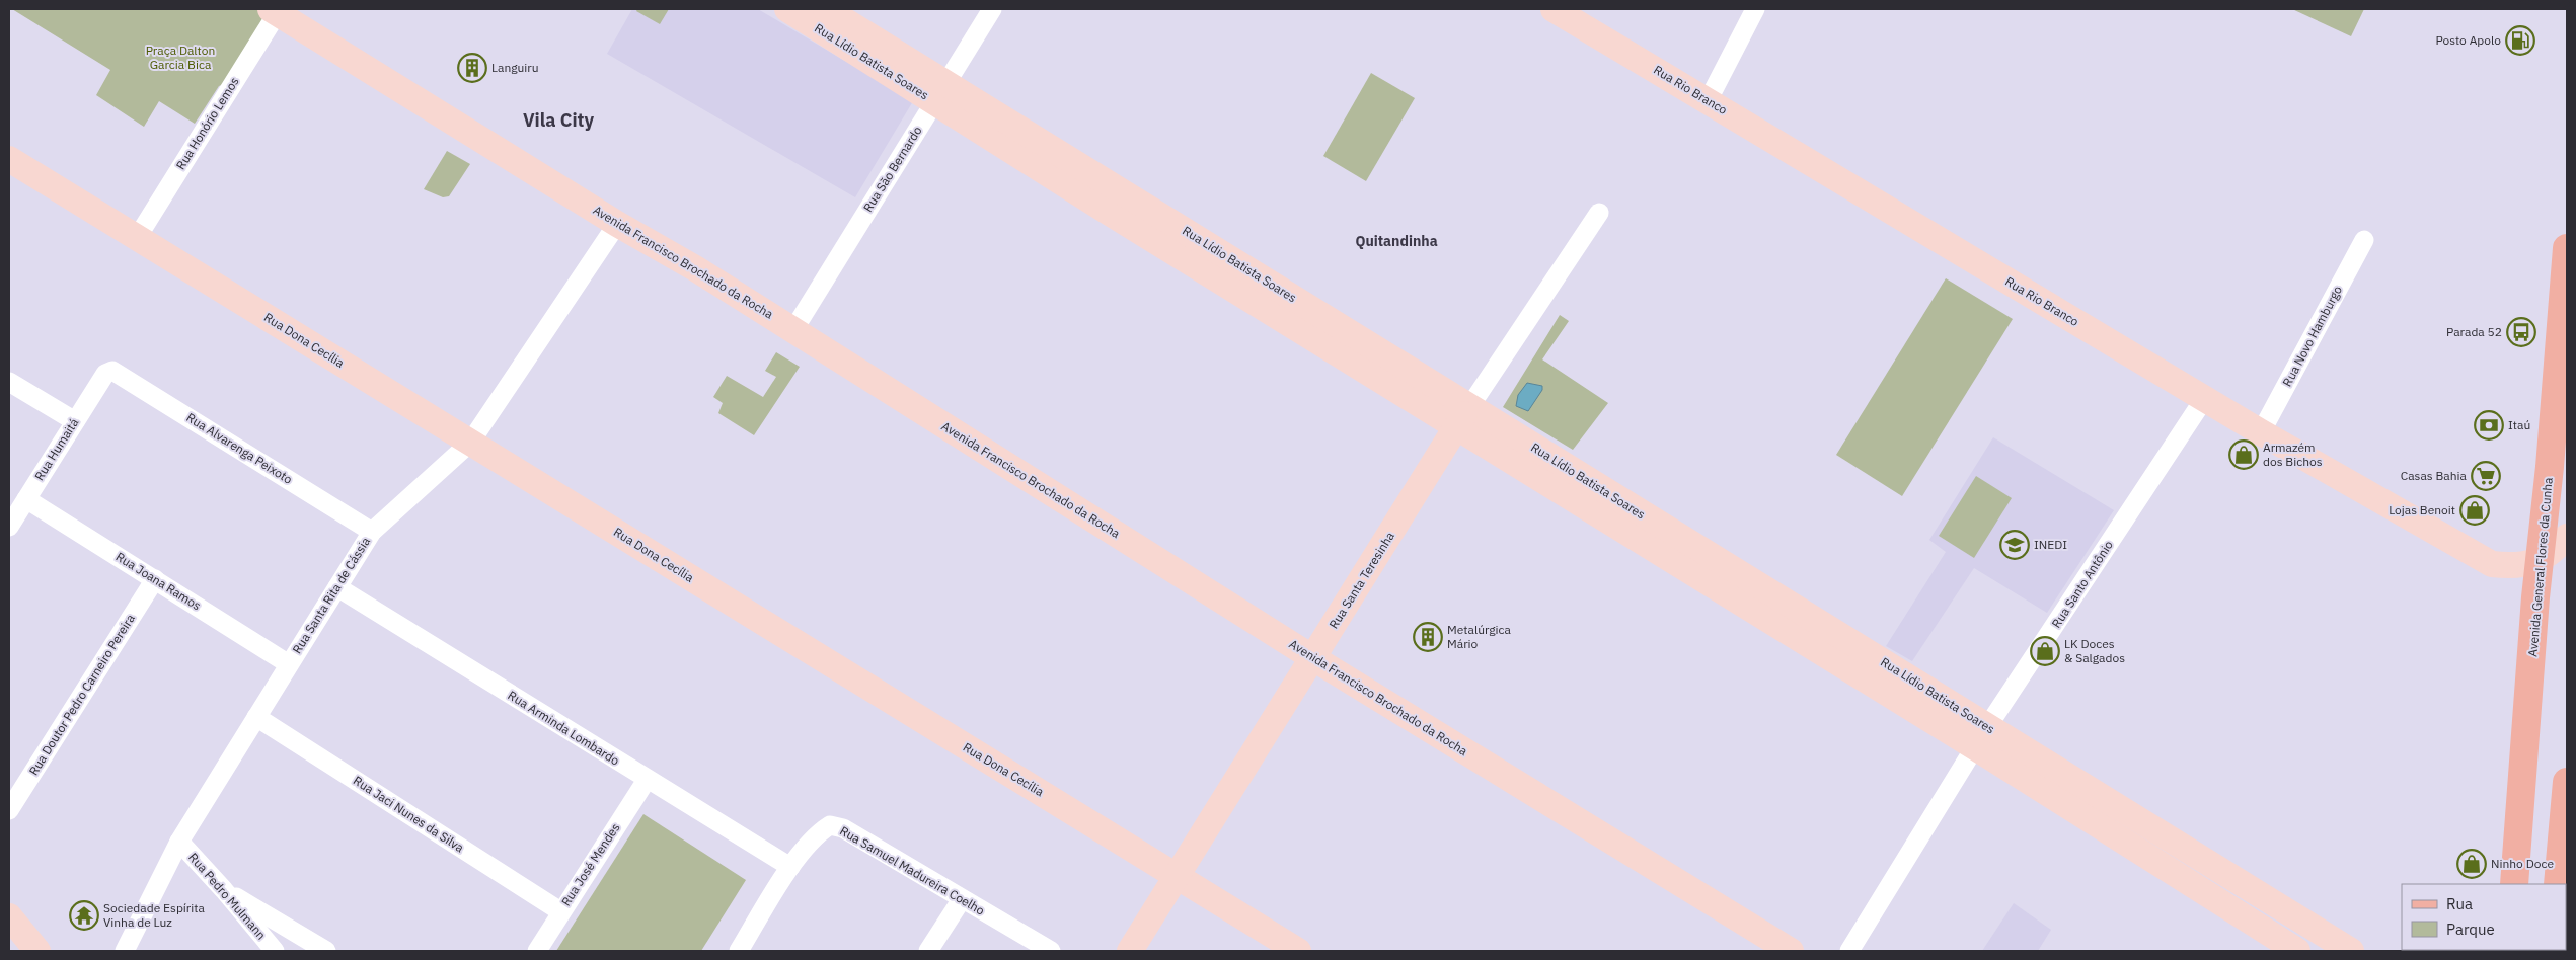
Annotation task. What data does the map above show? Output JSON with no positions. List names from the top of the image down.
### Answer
{
  "streets": {
    "main road": ["Avenida General Flores da Cunha"],
    "street": [
      "Rua Lídio Batista Soares",
      "Rua Rio Branco",
      "Rua Honório Lemos",
      "Rua São Bernardo",
      "Avenida Francisco Brochado da Rocha",
      "Rua Novo Hamburgo",
      "Rua Dona Cecília",
      "Rua Alvarenga Peixoto",
      "Rua Humaitá",
      "Rua Santa Teresinha",
      "Rua Joana Ramos",
      "Rua Santo Antônio",
      "Rua Santa Rita de Cássia",
      "Rua Doutor Pedro Carneiro Pereira",
      "Rua Arminda Lombardo",
      "Rua Jaci Nunes da Silva",
      "Rua José Mendes",
      "Rua Samuel Madureira Coelho",
      "Rua Pedro Mulmann"
    ]
  },
  "crossings": [
    ["Rua Lídio Batista Soares", "Rua São Bernardo"],
    ["Rua Lídio Batista Soares", "Rua Santa Teresinha"],
    ["Rua Lídio Batista Soares", "Rua Santo Antônio"],
    ["Rua Rio Branco", "Rua Novo Hamburgo"],
    ["Rua Rio Branco", "Avenida General Flores da Cunha"],
    ["Rua Rio Branco", "Rua Santo Antônio"],
    ["Rua Honório Lemos", "Avenida Francisco Brochado da Rocha"],
    ["Rua Honório Lemos", "Rua Dona Cecília"],
    ["Rua São Bernardo", "Avenida Francisco Brochado da Rocha"],
    ["Avenida Francisco Brochado da Rocha", "Rua Santa Teresinha"],
    ["Avenida Francisco Brochado da Rocha", "Rua Santa Rita de Cássia"],
    ["Rua Dona Cecília", "Rua Santa Teresinha"],
    ["Rua Dona Cecília", "Rua Santa Rita de Cássia"],
    ["Rua Alvarenga Peixoto", "Rua Humaitá"],
    ["Rua Alvarenga Peixoto", "Rua Santa Rita de Cássia"],
    ["Rua Humaitá", "Rua Joana Ramos"],
    ["Rua Joana Ramos", "Rua Santa Rita de Cássia"],
    ["Rua Joana Ramos", "Rua Doutor Pedro Carneiro Pereira"],
    ["Rua Santa Rita de Cássia", "Rua Arminda Lombardo"],
    ["Rua Santa Rita de Cássia", "Rua Jaci Nunes da Silva"],
    ["Rua Santa Rita de Cássia", "Rua Pedro Mulmann"],
    ["Rua Arminda Lombardo", "Rua José Mendes"],
    ["Rua Arminda Lombardo", "Rua Samuel Madureira Coelho"],
    ["Rua Jaci Nunes da Silva", "Rua José Mendes"]
  ],
  "districts": ["Vila City", "Quitandinha"],
  "parks": ["Praça Dalton Garcia Bica"],
  "places": {
    "fuel station": ["Posto Apolo"],
    "building": ["Languiru", "Metalúrgica Mário"],
    "bus stop": ["Parada 52"],
    "bank": ["Itaú"],
    "shop": [
      "Armazém dos Bichos",
      "Lojas Benoit",
      "LK Doces & Salgados",
      "Ninho Doce"
    ],
    "supermarket": ["Casas Bahia"],
    "school or university": ["INEDI"],
    "temple": ["Sociedade Espírita Vinha de Luz"]
  },
  "legend": ["Rua", "Parque"]
}
